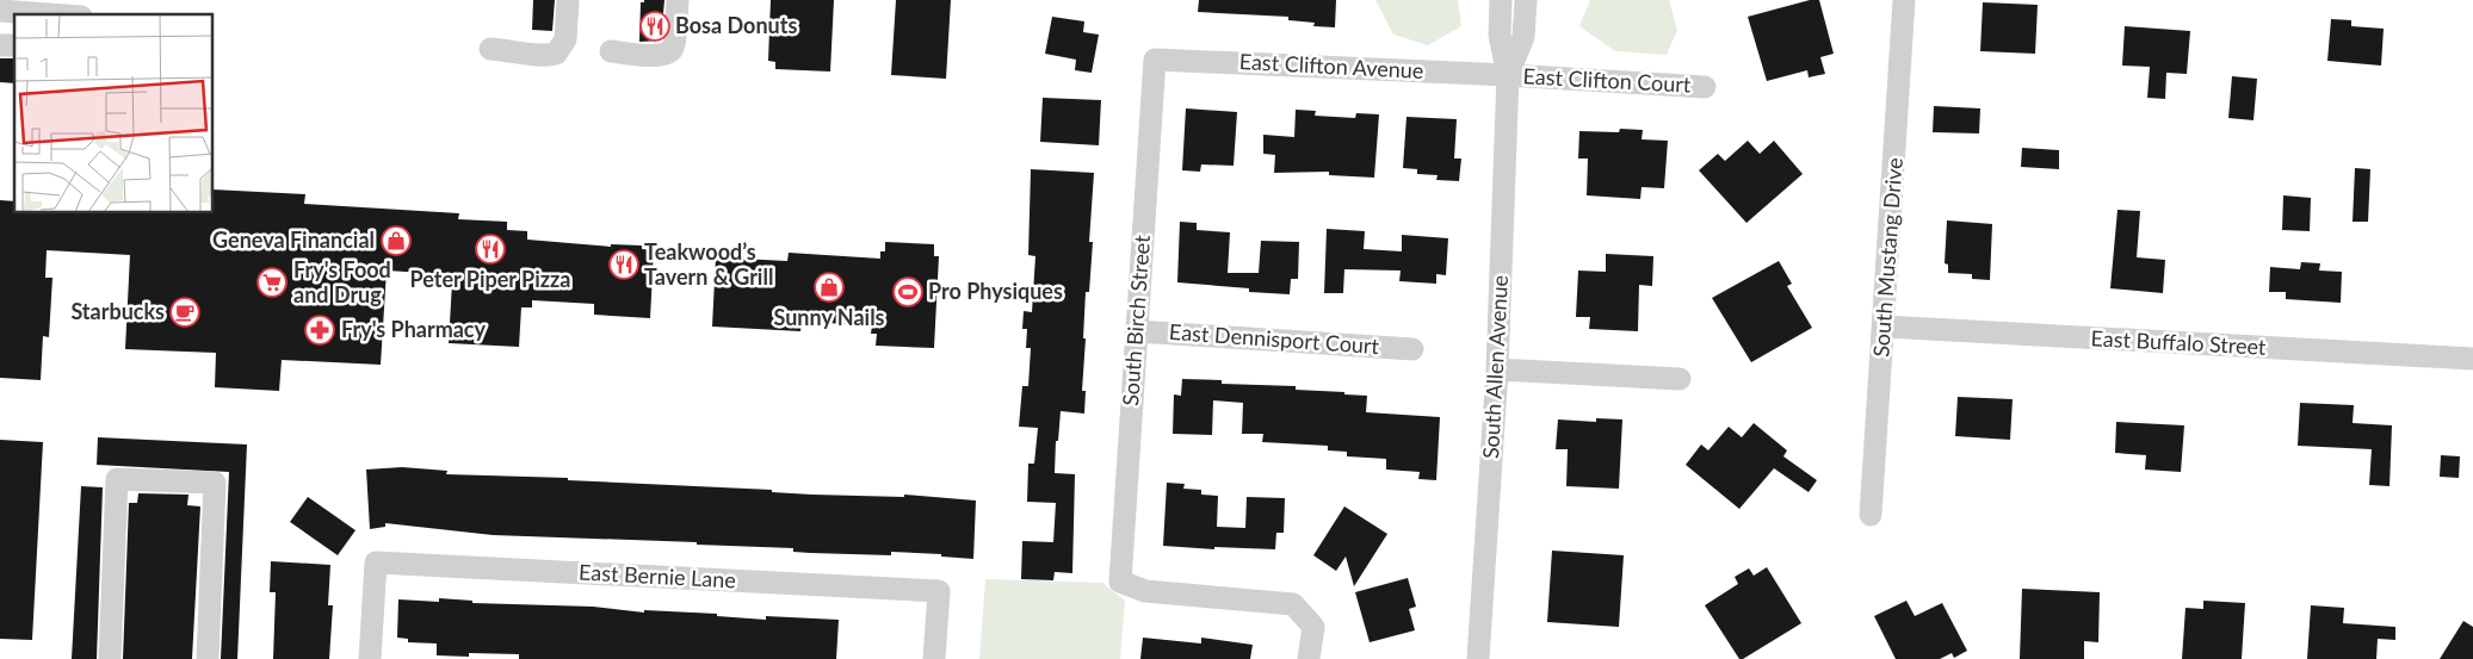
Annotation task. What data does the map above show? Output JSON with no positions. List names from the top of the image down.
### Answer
{
  "streets": {
    "street": [
      "East Clifton Avenue",
      "East Clifton Court",
      "South Mustang Drive",
      "South Birch Street",
      "East Dennisport Court",
      "East Buffalo Street",
      "South Allen Avenue",
      "East Bernie Lane"
    ]
  },
  "crossings": [
    ["East Clifton Avenue", "East Clifton Court"],
    ["East Clifton Avenue", "South Birch Street"],
    ["East Clifton Avenue", "South Allen Avenue"],
    ["East Clifton Court", "South Allen Avenue"],
    ["South Mustang Drive", "East Buffalo Street"],
    ["South Birch Street", "East Dennisport Court"]
  ],
  "places": {
    "restaurant": ["Bosa Donuts", "Peter Piper Pizza", "Teakwood’s Tavern & Grill"],
    "shop": ["Geneva Financial", "Sunny Nails"],
    "supermarket": ["Fry's Food and Drug"],
    "sports": ["Pro Physiques"],
    "cafe": ["Starbucks"],
    "pharmacy": ["Fry's Pharmacy"]
  }
}
